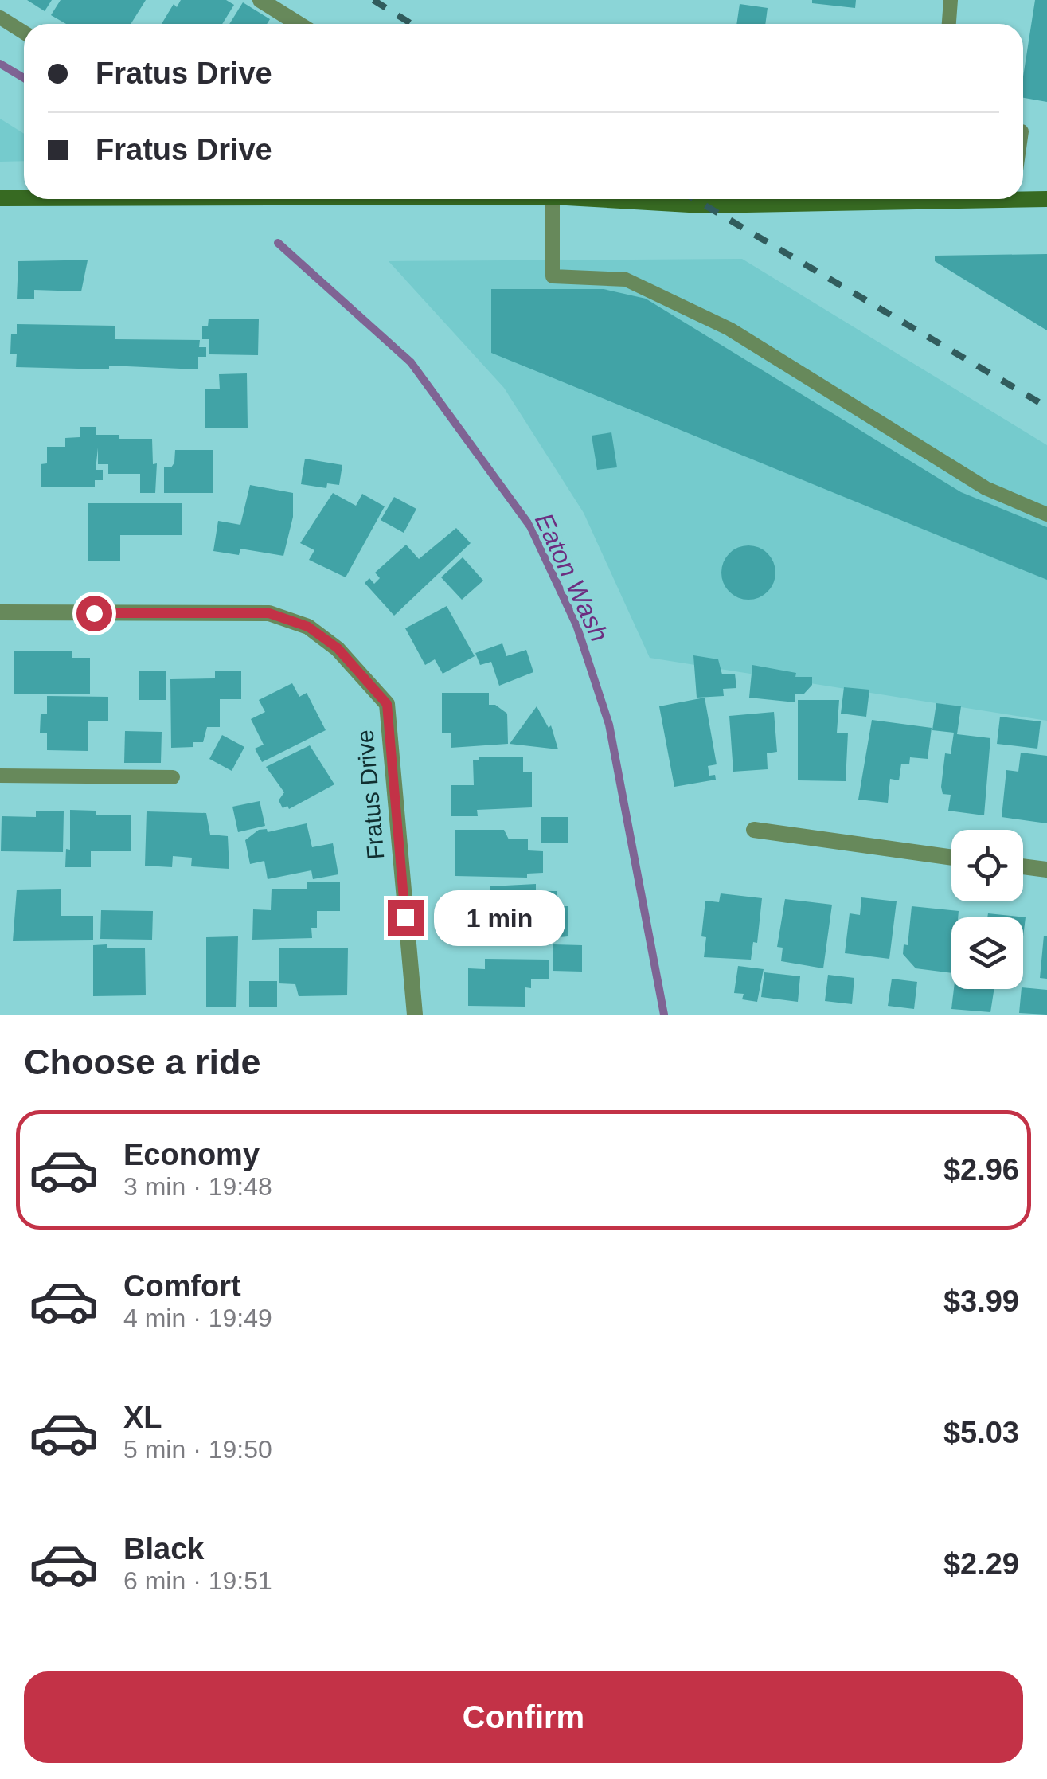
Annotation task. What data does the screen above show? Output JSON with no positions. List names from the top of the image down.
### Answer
{
  "streets": {
    "street": ["Fratus Drive"]
  },
  "water": ["Eaton Wash"],
  "page": {
    "banner": ["Fratus Drive", "Fratus Drive"],
    "bubble": "1 min",
    "heading": "Choose a ride",
    "list": [
      {
        "name": "Economy",
        "note": "3 min · 19:48",
        "value": "$2.96"
      },
      {
        "name": "Comfort",
        "note": "4 min · 19:49",
        "value": "$3.99"
      },
      {
        "name": "XL",
        "note": "5 min · 19:50",
        "value": "$5.03"
      },
      {
        "name": "Black",
        "note": "6 min · 19:51",
        "value": "$2.29"
      }
    ],
    "buttons": "Confirm"
  }
}
